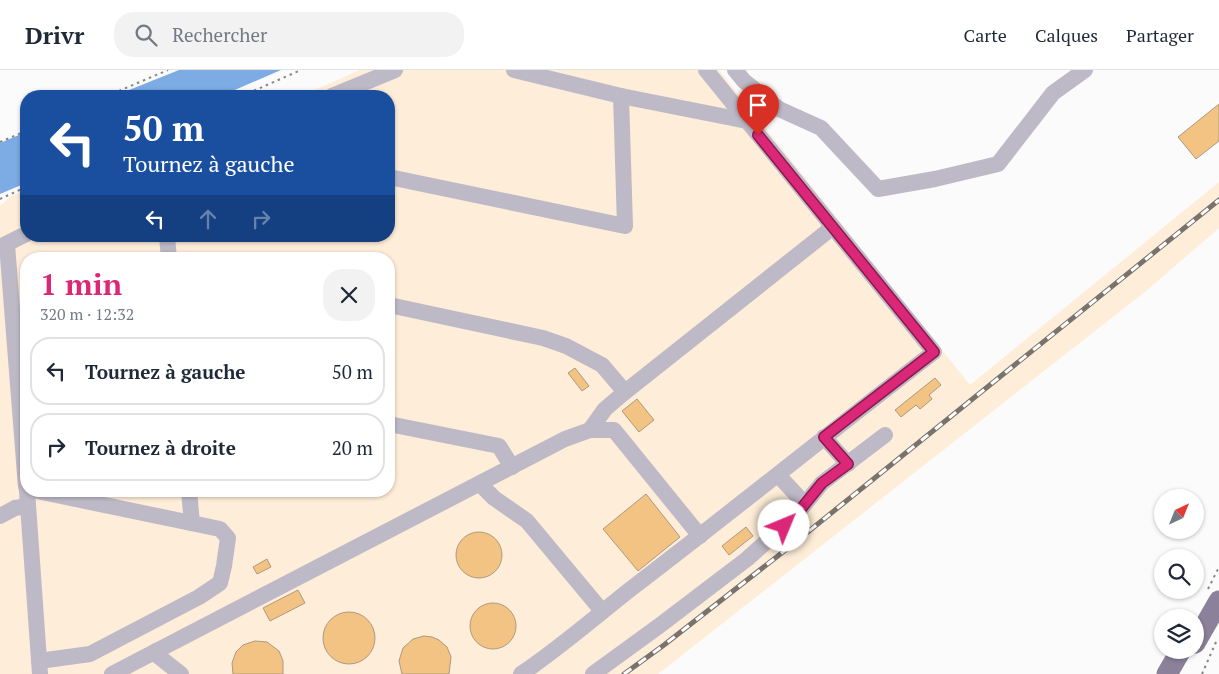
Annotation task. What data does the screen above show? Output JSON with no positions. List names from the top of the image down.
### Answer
{
  "north": "top right",
  "page": {
    "header": "Drivr",
    "search": "Rechercher",
    "nav": ["Carte", "Calques", "Partager"],
    "turn": ["50 m", "Tournez à gauche"],
    "heading": ["1 min", "320 m · 12:32"],
    "list": [
      {
        "name": "Tournez à gauche",
        "value": "50 m"
      },
      {
        "name": "Tournez à droite",
        "value": "20 m"
      }
    ]
  }
}
